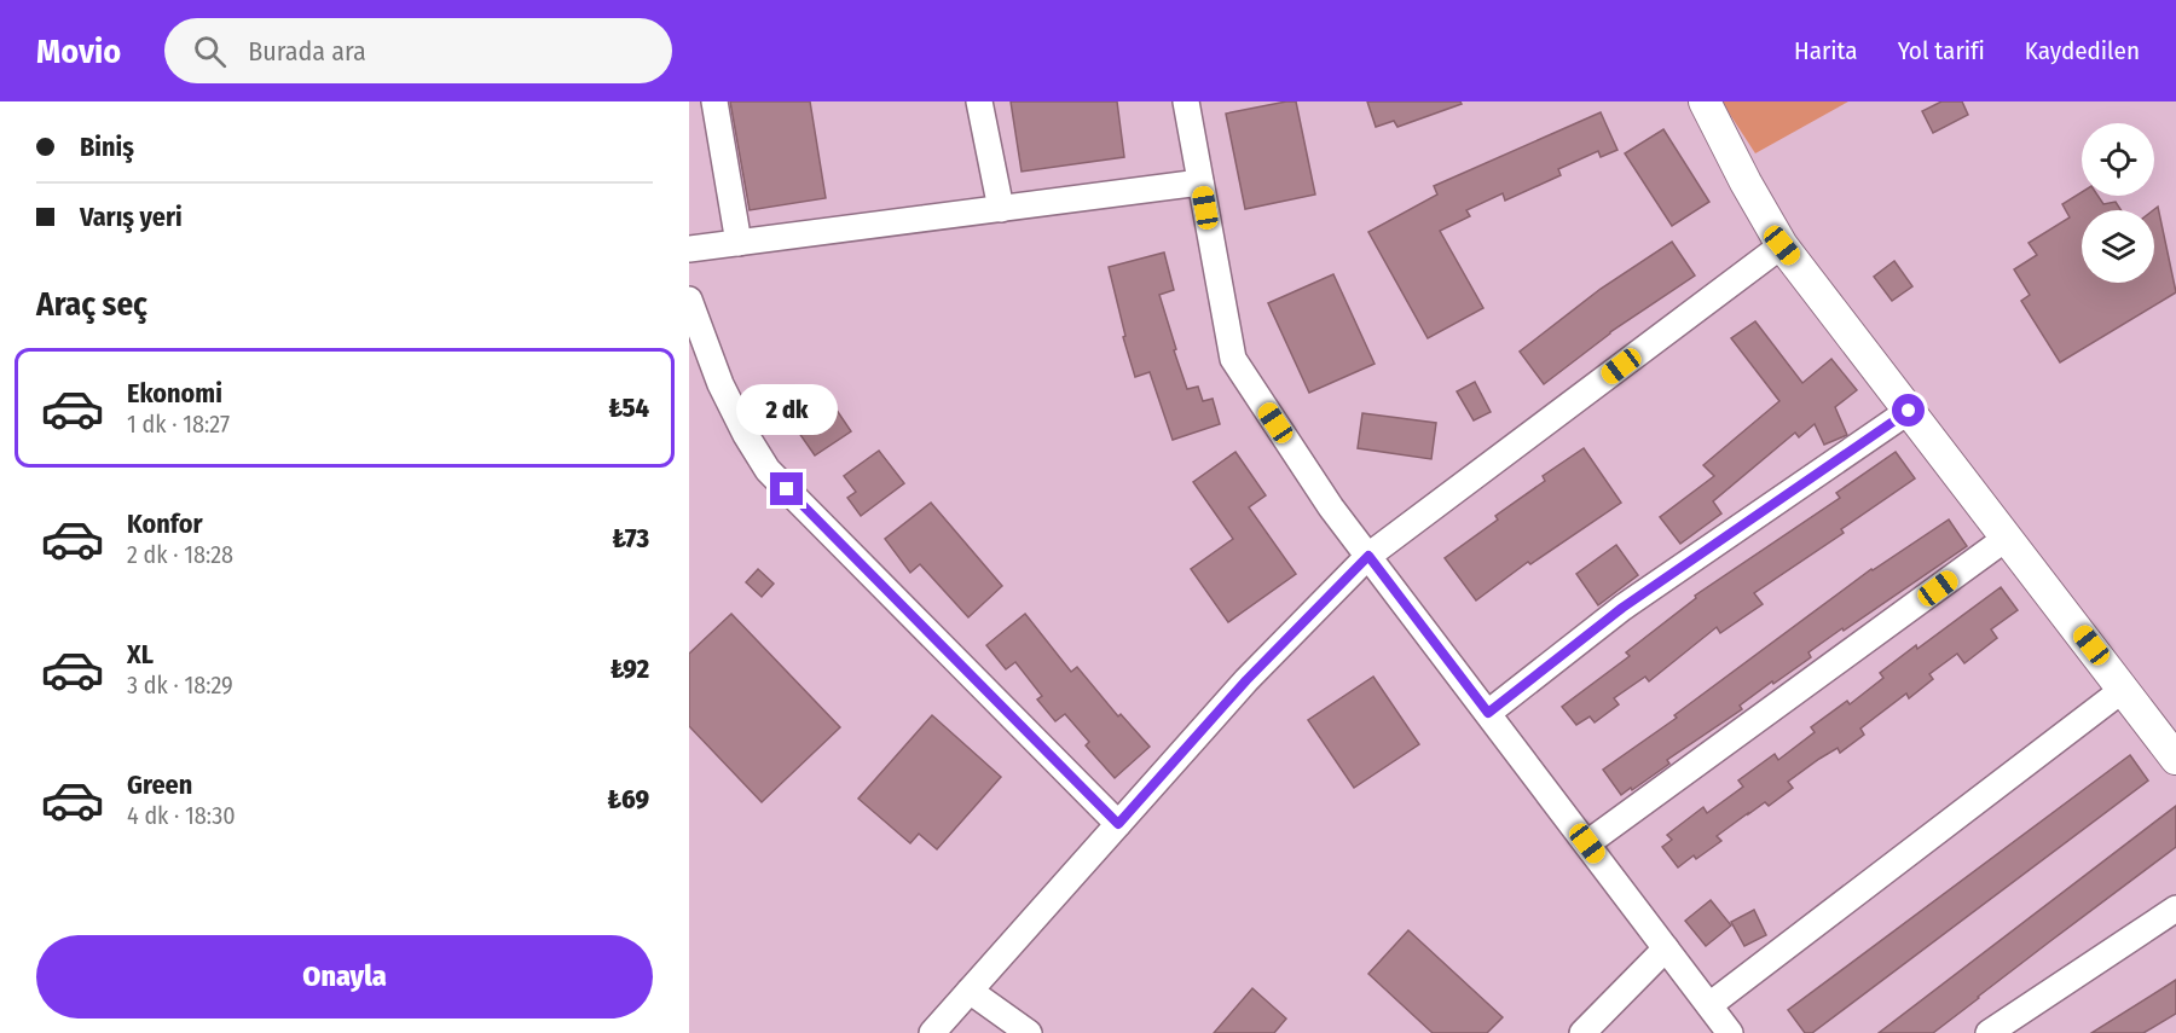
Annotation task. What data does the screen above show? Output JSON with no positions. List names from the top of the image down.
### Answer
{
  "page": {
    "header": "Movio",
    "search": "Burada ara",
    "nav": ["Harita", "Yol tarifi", "Kaydedilen"],
    "banner": ["Biniş", "Varış yeri"],
    "heading": "Araç seç",
    "list": [
      {
        "name": "Ekonomi",
        "note": "1 dk · 18:27",
        "value": "₺54"
      },
      {
        "name": "Konfor",
        "note": "2 dk · 18:28",
        "value": "₺73"
      },
      {
        "name": "XL",
        "note": "3 dk · 18:29",
        "value": "₺92"
      },
      {
        "name": "Green",
        "note": "4 dk · 18:30",
        "value": "₺69"
      }
    ],
    "bubble": "2 dk",
    "buttons": "Onayla"
  }
}
